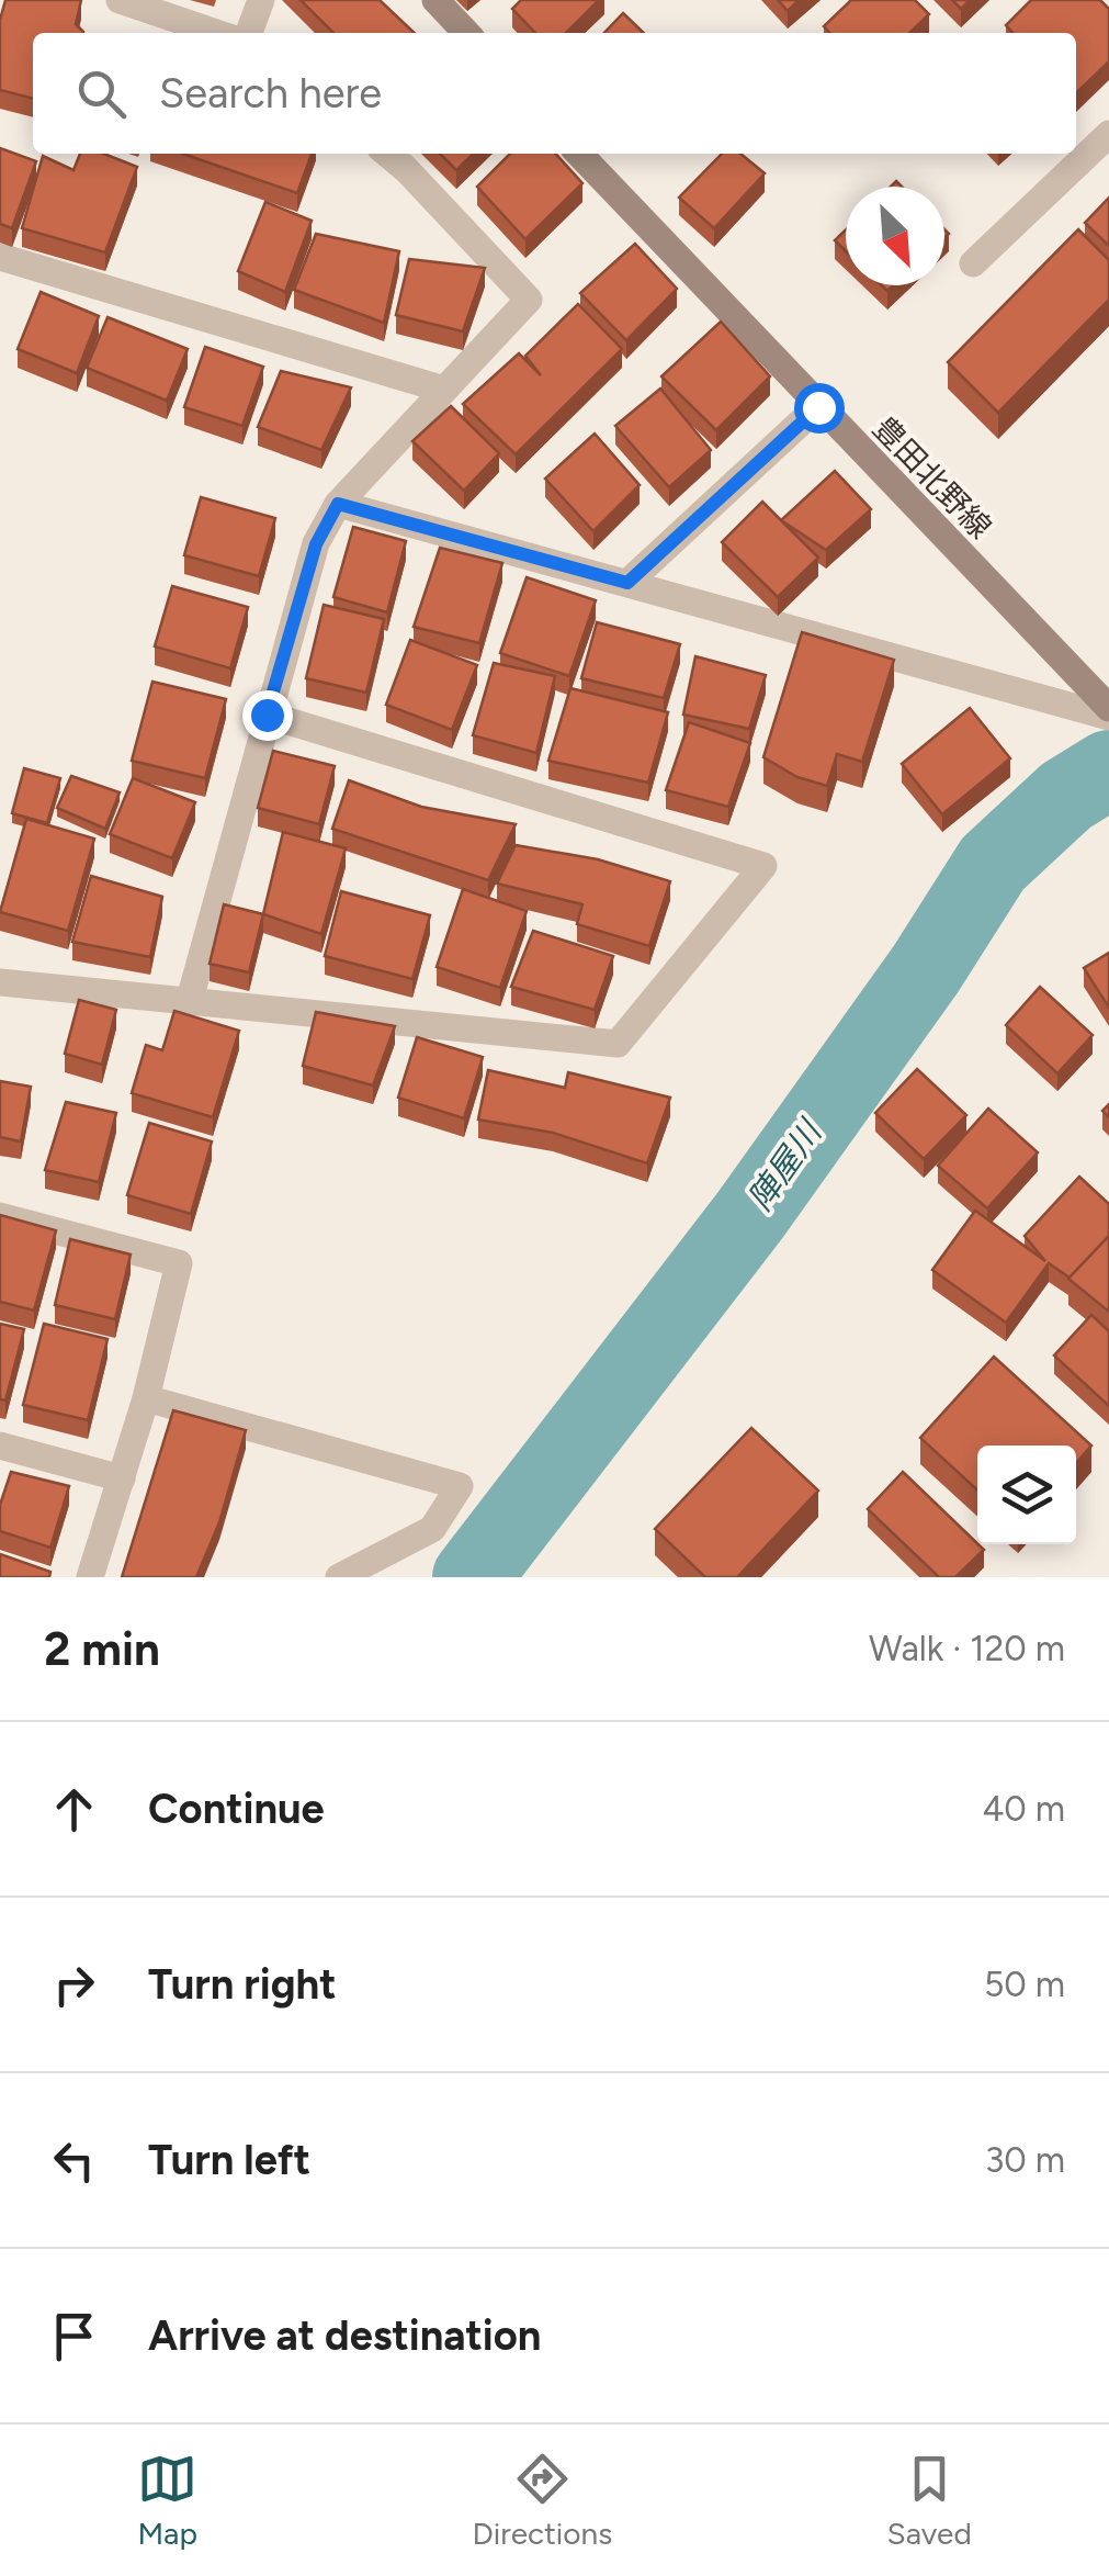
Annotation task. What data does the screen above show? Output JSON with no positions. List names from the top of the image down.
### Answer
{
  "streets": {
    "main road": ["豊田北野線"]
  },
  "water": ["陣屋川"],
  "north": "bottom right",
  "page": {
    "search": "Search here",
    "heading": ["2 min", "Walk · 120 m"],
    "list": [
      ["Continue", "40 m"],
      ["Turn right", "50 m"],
      ["Turn left", "30 m"],
      "Arrive at destination"
    ],
    "nav": ["Map", "Directions", "Saved"]
  }
}
